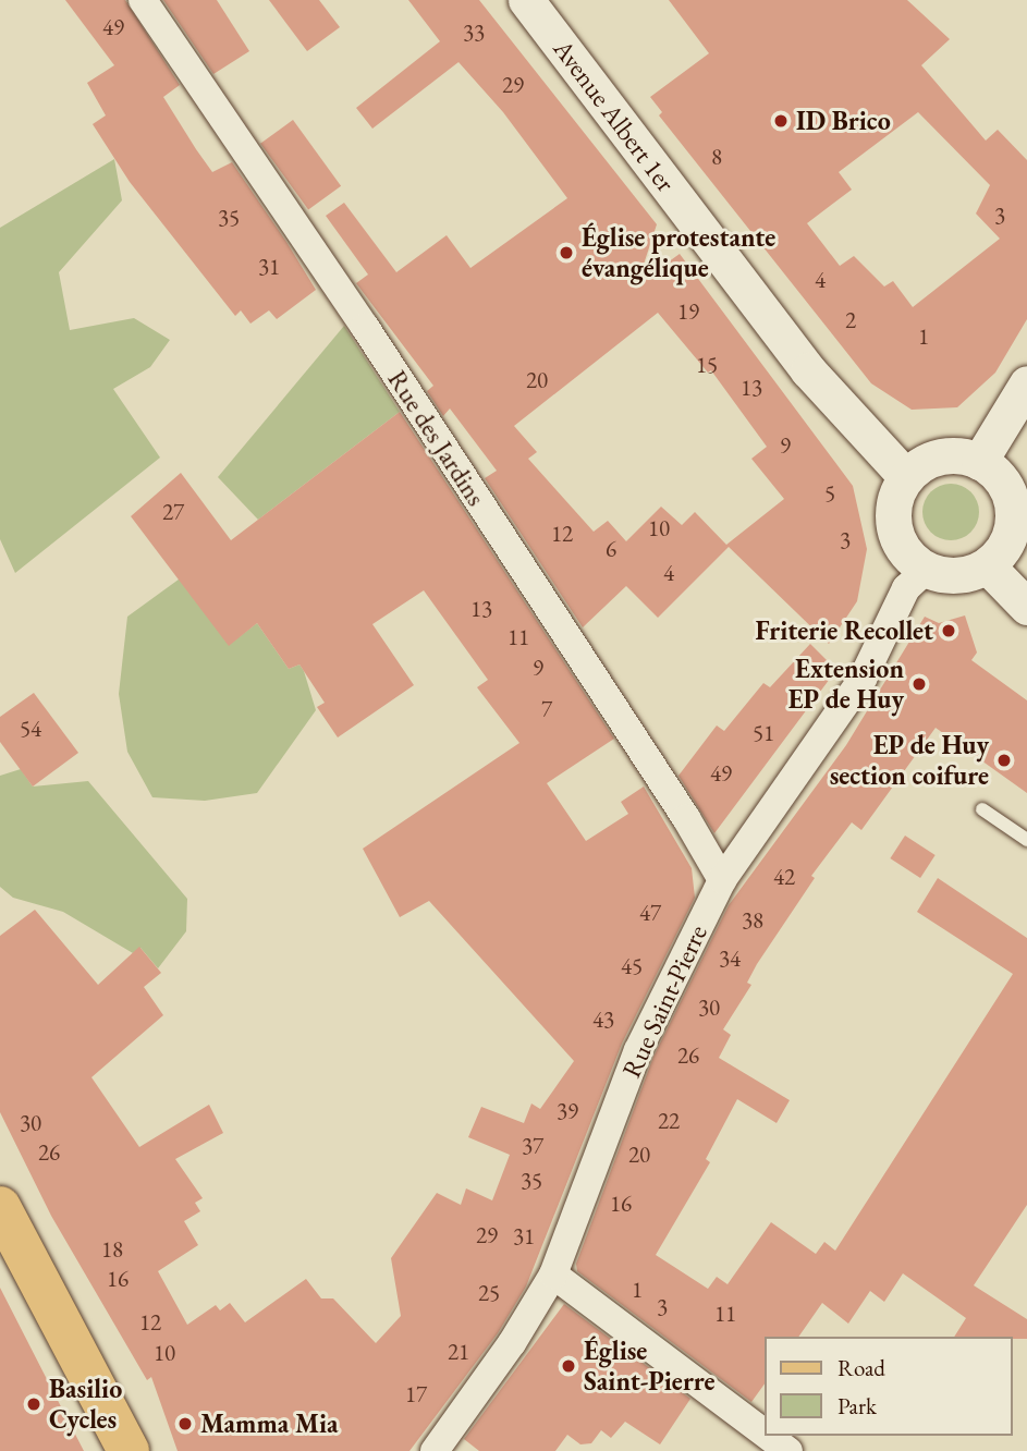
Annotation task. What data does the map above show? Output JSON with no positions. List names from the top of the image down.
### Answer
{
  "streets": {
    "street": ["Avenue Albert 1er", "Rue des Jardins", "Rue Saint-Pierre"]
  },
  "crossings": [
    ["Avenue Albert 1er", "Rue Saint-Pierre"],
    ["Rue des Jardins", "Rue Saint-Pierre"]
  ],
  "places": [
    "ID Brico",
    "Église protestante évangélique",
    "Friterie Recollet",
    "Extension EP de Huy",
    "EP de Huy section coifure",
    "Église Saint-Pierre",
    "Basilio Cycles",
    "Mamma Mia"
  ],
  "house_numbers": [
    "49",
    "33",
    "29",
    "8",
    "3",
    "35",
    "31",
    "4",
    "19",
    "2",
    "1",
    "15",
    "20",
    "13",
    "9",
    "5",
    "27",
    "10",
    "12",
    "3",
    "6",
    "4",
    "13",
    "11",
    "9",
    "7",
    "54",
    "51",
    "49",
    "42",
    "47",
    "38",
    "34",
    "45",
    "30",
    "43",
    "26",
    "39",
    "22",
    "30",
    "37",
    "26",
    "20",
    "35",
    "16",
    "29",
    "31",
    "18",
    "16",
    "1",
    "25",
    "3",
    "11",
    "12",
    "21",
    "10",
    "17"
  ],
  "legend": ["Road", "Park"]
}
